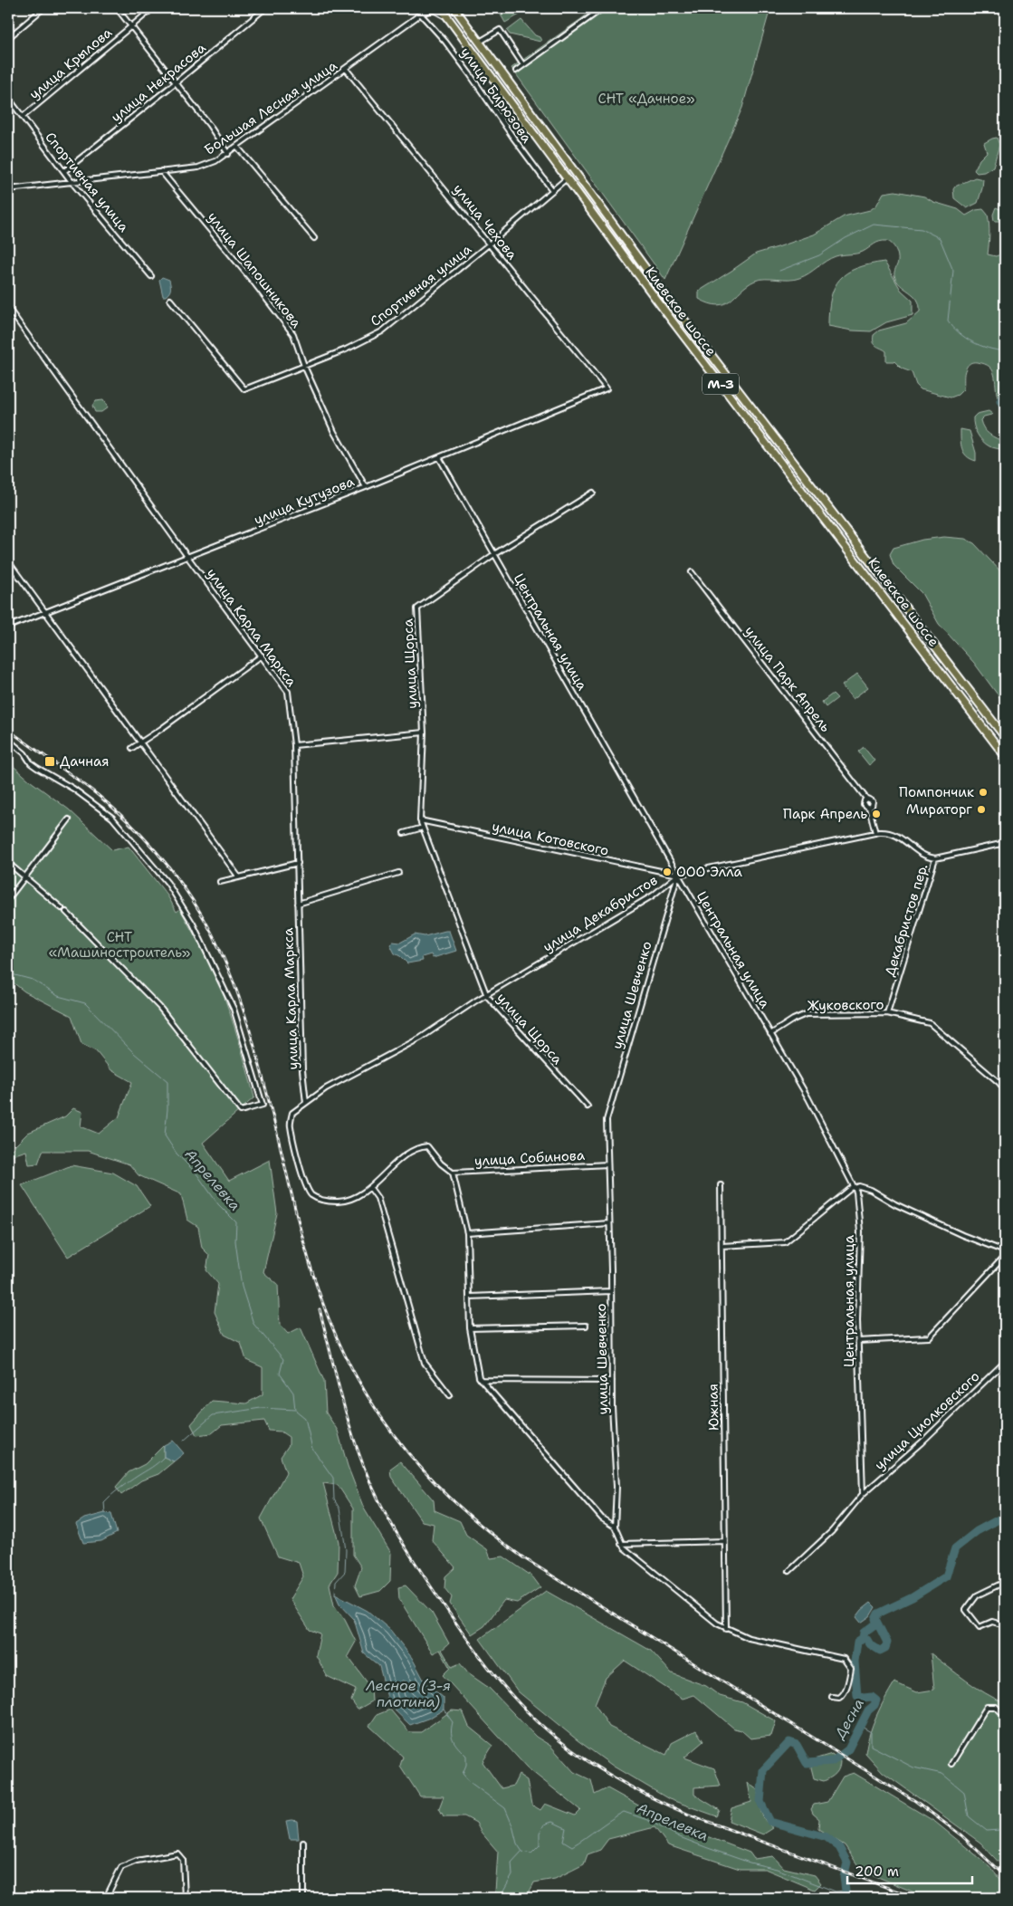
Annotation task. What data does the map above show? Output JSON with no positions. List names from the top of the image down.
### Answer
{
  "streets": {
    "highway": ["Киевское шоссе", "М-3"],
    "street": [
      "улица Крылова",
      "улица Некрасова",
      "улица Бирюзова",
      "Большая Лесная улица",
      "Спортивная улица",
      "улица Чехова",
      "улица Шапошникова",
      "улица Кутузова",
      "улица Карла Маркса",
      "Центральная улица",
      "улица Щорса",
      "улица Парк Апрель",
      "улица Котовского",
      "улица Декабристов",
      "Декабристов пер.",
      "улица Шевченко",
      "Жуковского",
      "улица Собинова",
      "Южная",
      "улица Циолковского"
    ]
  },
  "crossings": [
    ["улица Крылова", "Спортивная улица"],
    ["улица Некрасова", "Спортивная улица"],
    ["улица Бирюзова", "Большая Лесная улица"],
    ["улица Бирюзова", "Спортивная улица"],
    ["Большая Лесная улица", "Спортивная улица"],
    ["Большая Лесная улица", "улица Чехова"],
    ["Большая Лесная улица", "улица Шапошникова"],
    ["Спортивная улица", "улица Чехова"],
    ["Спортивная улица", "улица Шапошникова"],
    ["Спортивная улица", "Киевское шоссе"],
    ["улица Чехова", "улица Кутузова"],
    ["улица Шапошникова", "улица Кутузова"],
    ["улица Кутузова", "улица Карла Маркса"],
    ["улица Кутузова", "Центральная улица"],
    ["улица Карла Маркса", "улица Декабристов"],
    ["Центральная улица", "улица Щорса"],
    ["Центральная улица", "улица Котовского"],
    ["Центральная улица", "улица Декабристов"],
    ["Центральная улица", "улица Шевченко"],
    ["Центральная улица", "Жуковского"],
    ["Центральная улица", "улица Циолковского"],
    ["улица Щорса", "улица Котовского"],
    ["улица Щорса", "улица Декабристов"],
    ["улица Парк Апрель", "улица Декабристов"],
    ["улица Котовского", "улица Декабристов"],
    ["улица Котовского", "улица Шевченко"],
    ["улица Декабристов", "Декабристов пер."],
    ["улица Декабристов", "улица Шевченко"],
    ["Декабристов пер.", "Жуковского"],
    ["улица Шевченко", "улица Собинова"],
    ["улица Шевченко", "Южная"]
  ],
  "water": ["Апрелевка", "Лесное (3-я плотина)", "Десна"],
  "parks": ["СНТ «Дачное»", "СНТ «Машиностроитель»"],
  "places": {
    "transit": ["Дачная"],
    "other": [
      "Помпончик",
      "Мираторг",
      "Парк Апрель",
      "ООО Элла"
    ]
  },
  "scale_bar": "200 m"
}
